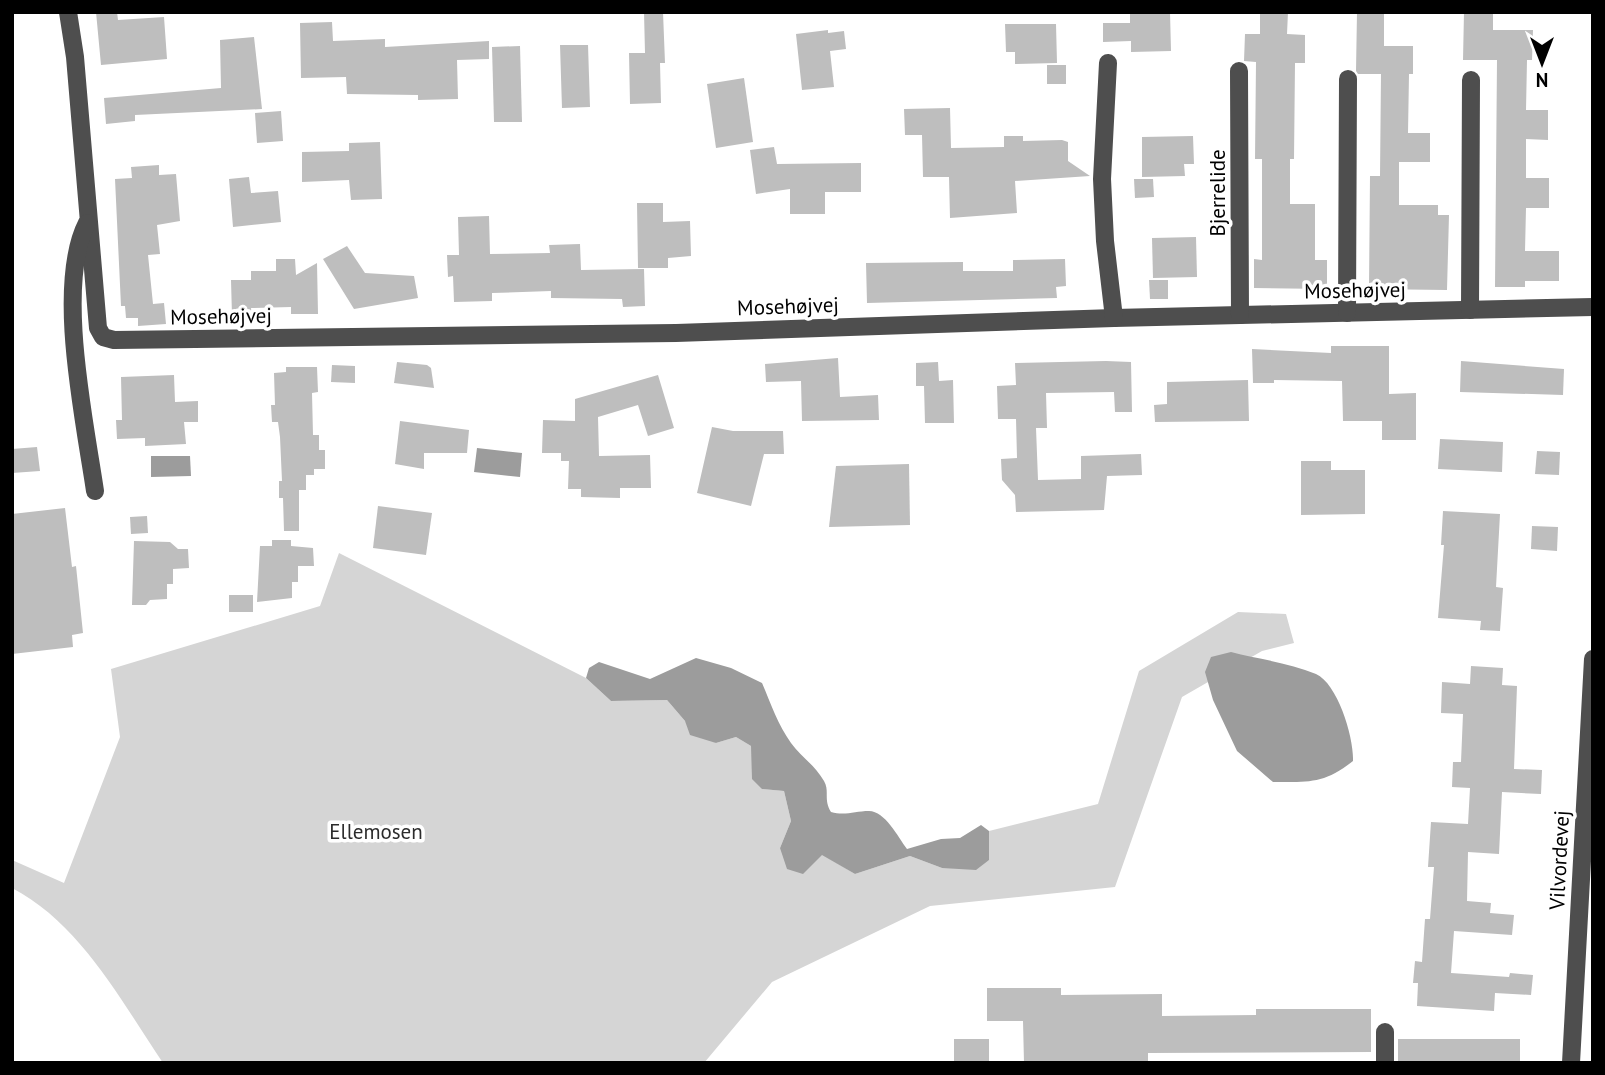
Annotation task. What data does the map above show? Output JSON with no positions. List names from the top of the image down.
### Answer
{
  "streets": {
    "street": ["Bjerrelide", "Mosehøjvej", "Vilvordevej"]
  },
  "crossings": [
    ["Bjerrelide", "Mosehøjvej"]
  ],
  "parks": ["Ellemosen"],
  "north": "bottom"
}
